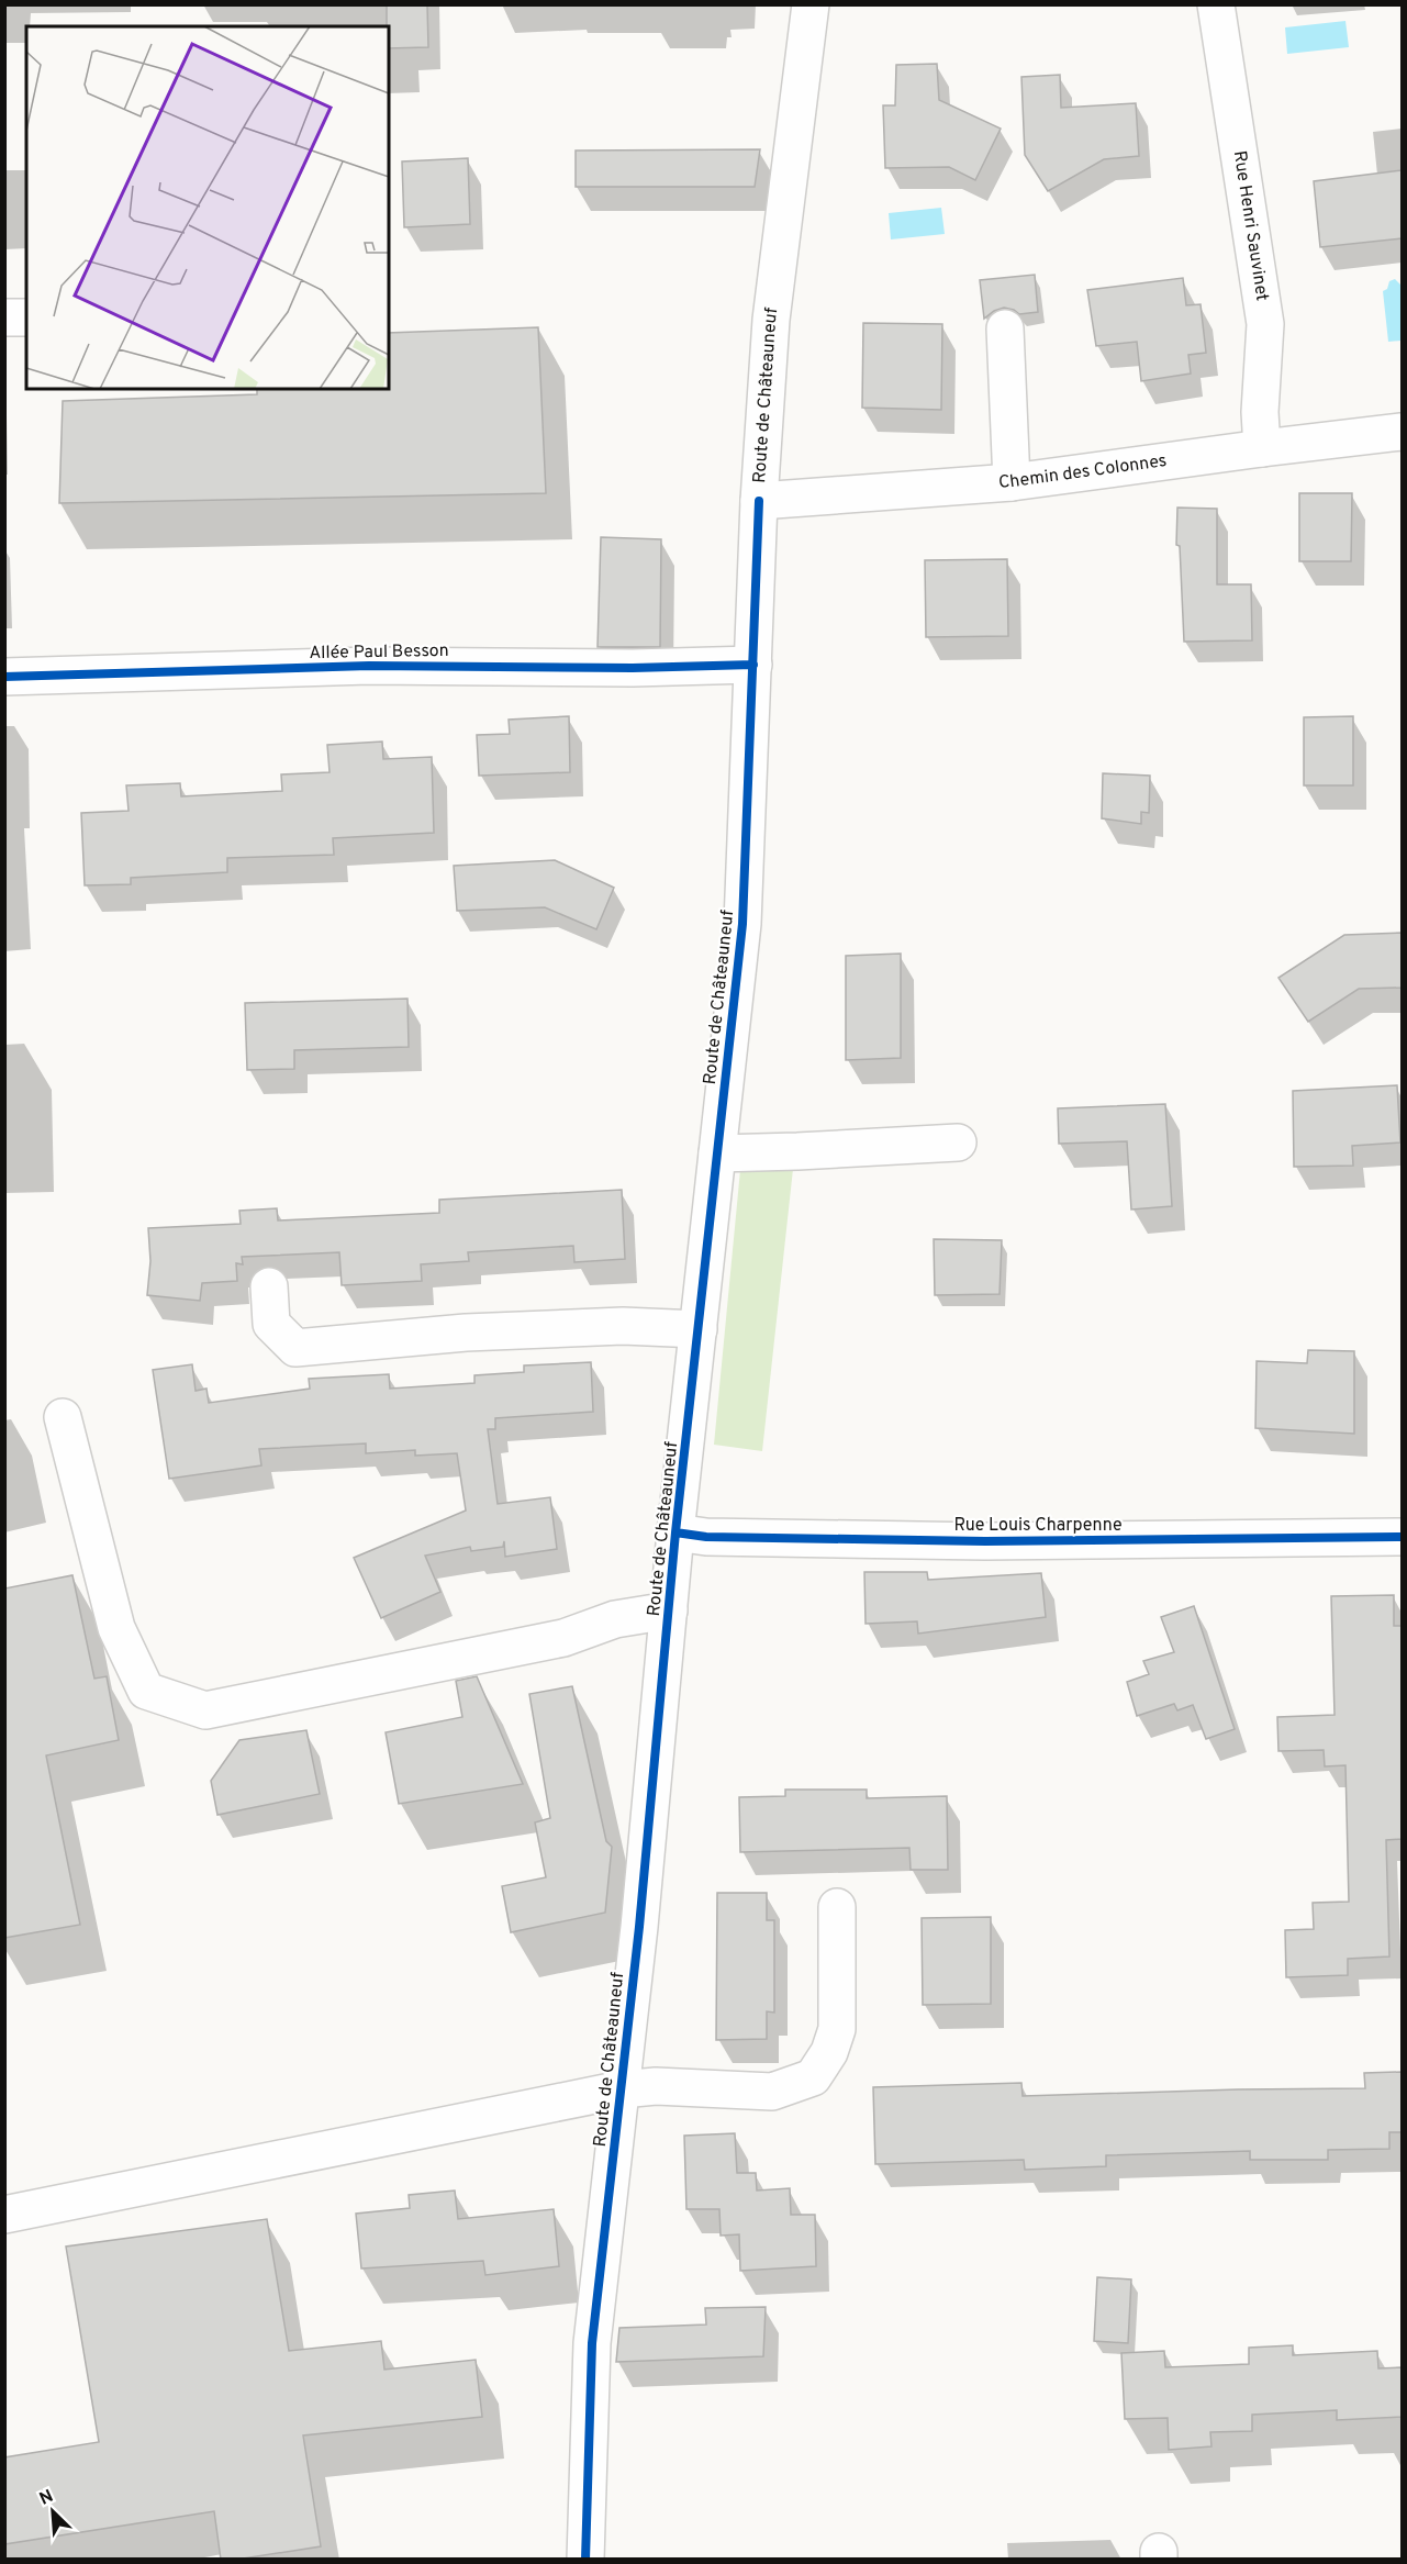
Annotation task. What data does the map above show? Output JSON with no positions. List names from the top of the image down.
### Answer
{
  "streets": {
    "street": [
      "Rue Henri Sauvinet",
      "Route de Châteauneuf",
      "Chemin des Colonnes",
      "Allée Paul Besson",
      "Rue Louis Charpenne"
    ]
  },
  "crossings": [
    ["Rue Henri Sauvinet", "Chemin des Colonnes"],
    ["Route de Châteauneuf", "Chemin des Colonnes"],
    ["Route de Châteauneuf", "Allée Paul Besson"],
    ["Route de Châteauneuf", "Rue Louis Charpenne"]
  ],
  "north": "top left"
}
